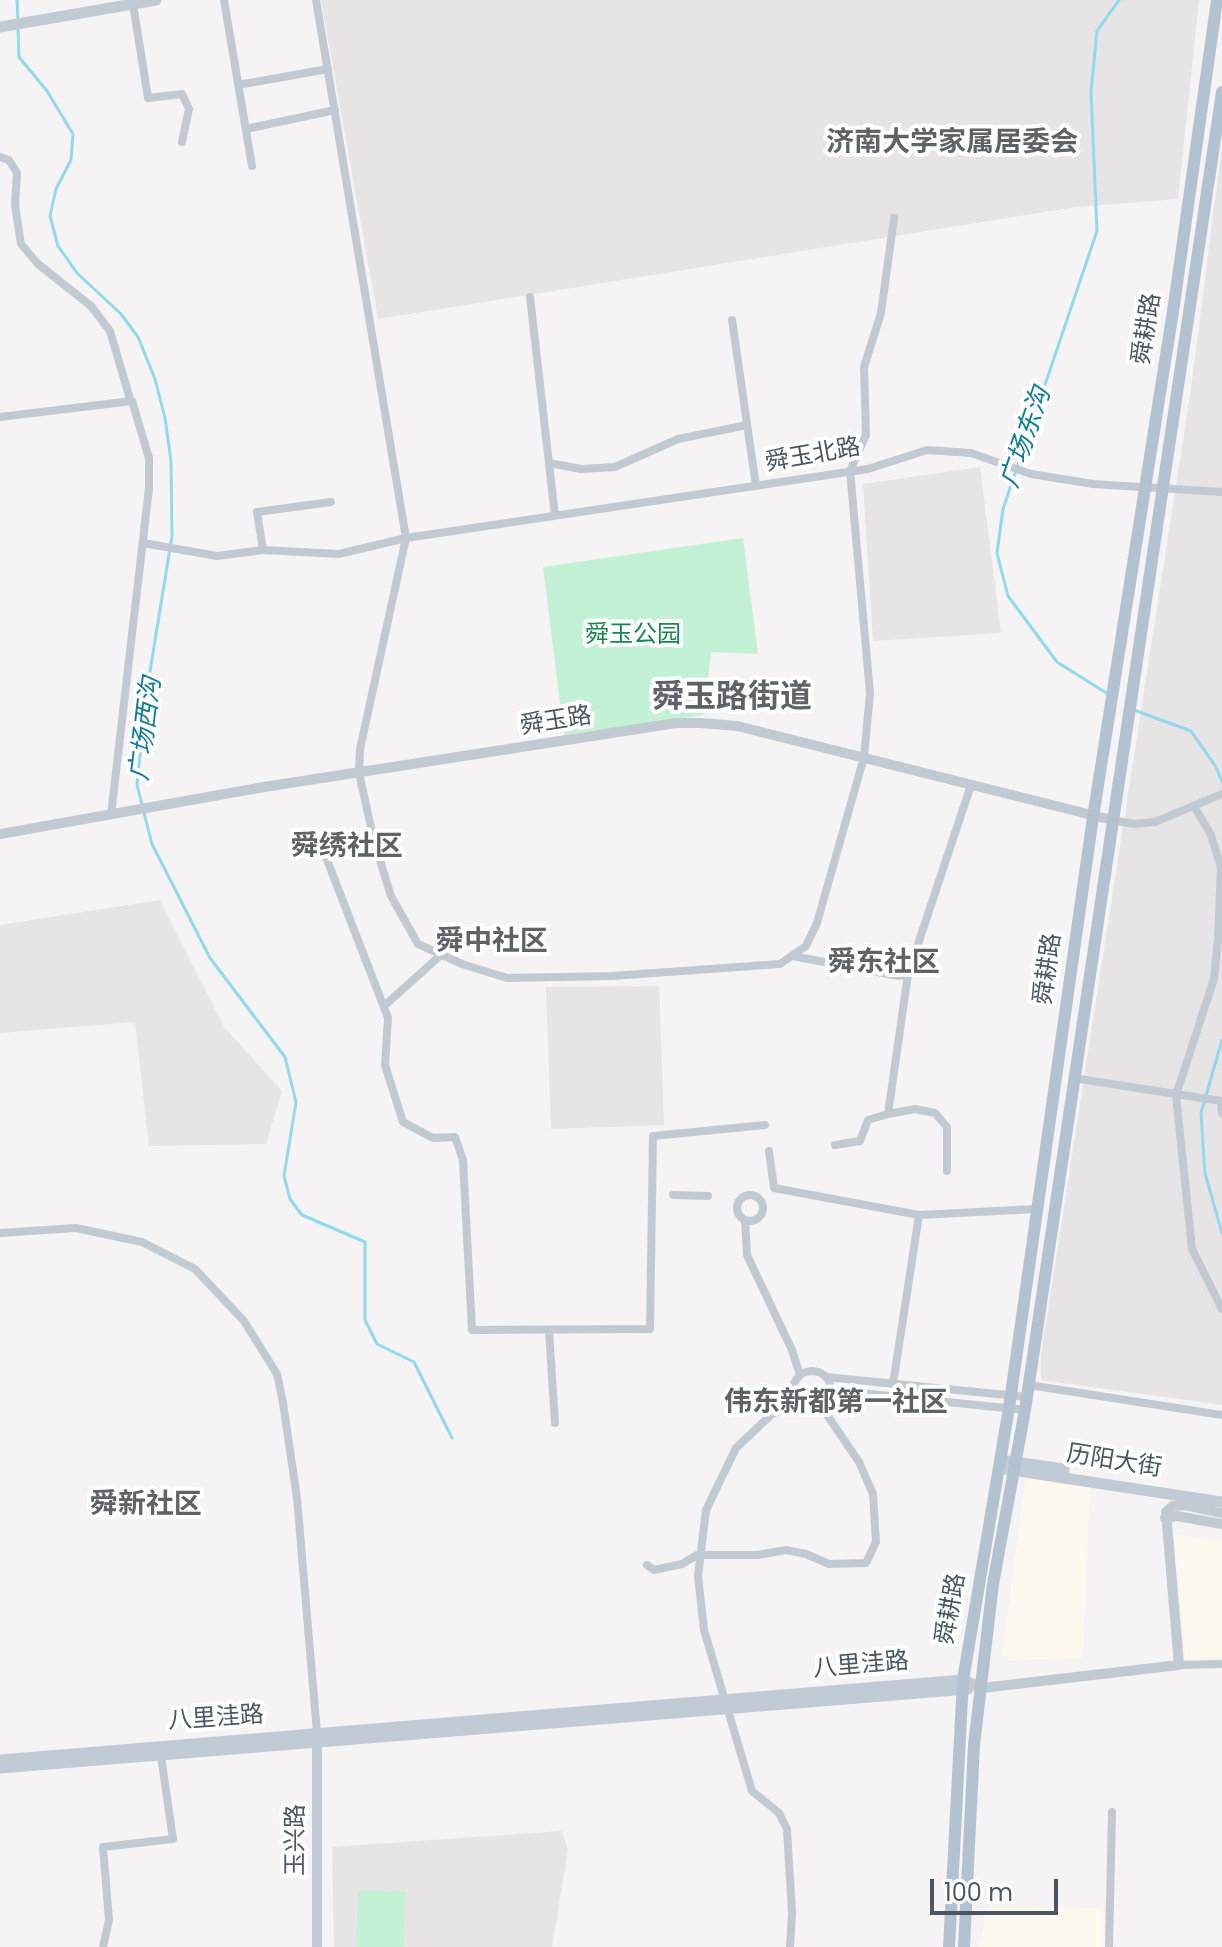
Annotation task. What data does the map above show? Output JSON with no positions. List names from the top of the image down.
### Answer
{
  "streets": {
    "main road": ["舜耕路", "历阳大街", "八里洼路"],
    "street": ["舜玉北路", "舜玉路", "玉兴路"]
  },
  "crossings": [
    ["舜耕路", "舜玉北路"],
    ["舜耕路", "舜玉路"],
    ["舜耕路", "历阳大街"],
    ["舜耕路", "八里洼路"],
    ["八里洼路", "玉兴路"]
  ],
  "districts": [
    "济南大学家属居委会",
    "舜玉路街道",
    "舜绣社区",
    "舜中社区",
    "舜东社区",
    "伟东新都第一社区",
    "舜新社区"
  ],
  "water": ["广场东沟", "广场西沟"],
  "parks": ["舜玉公园"],
  "scale_bar": "100 m"
}
